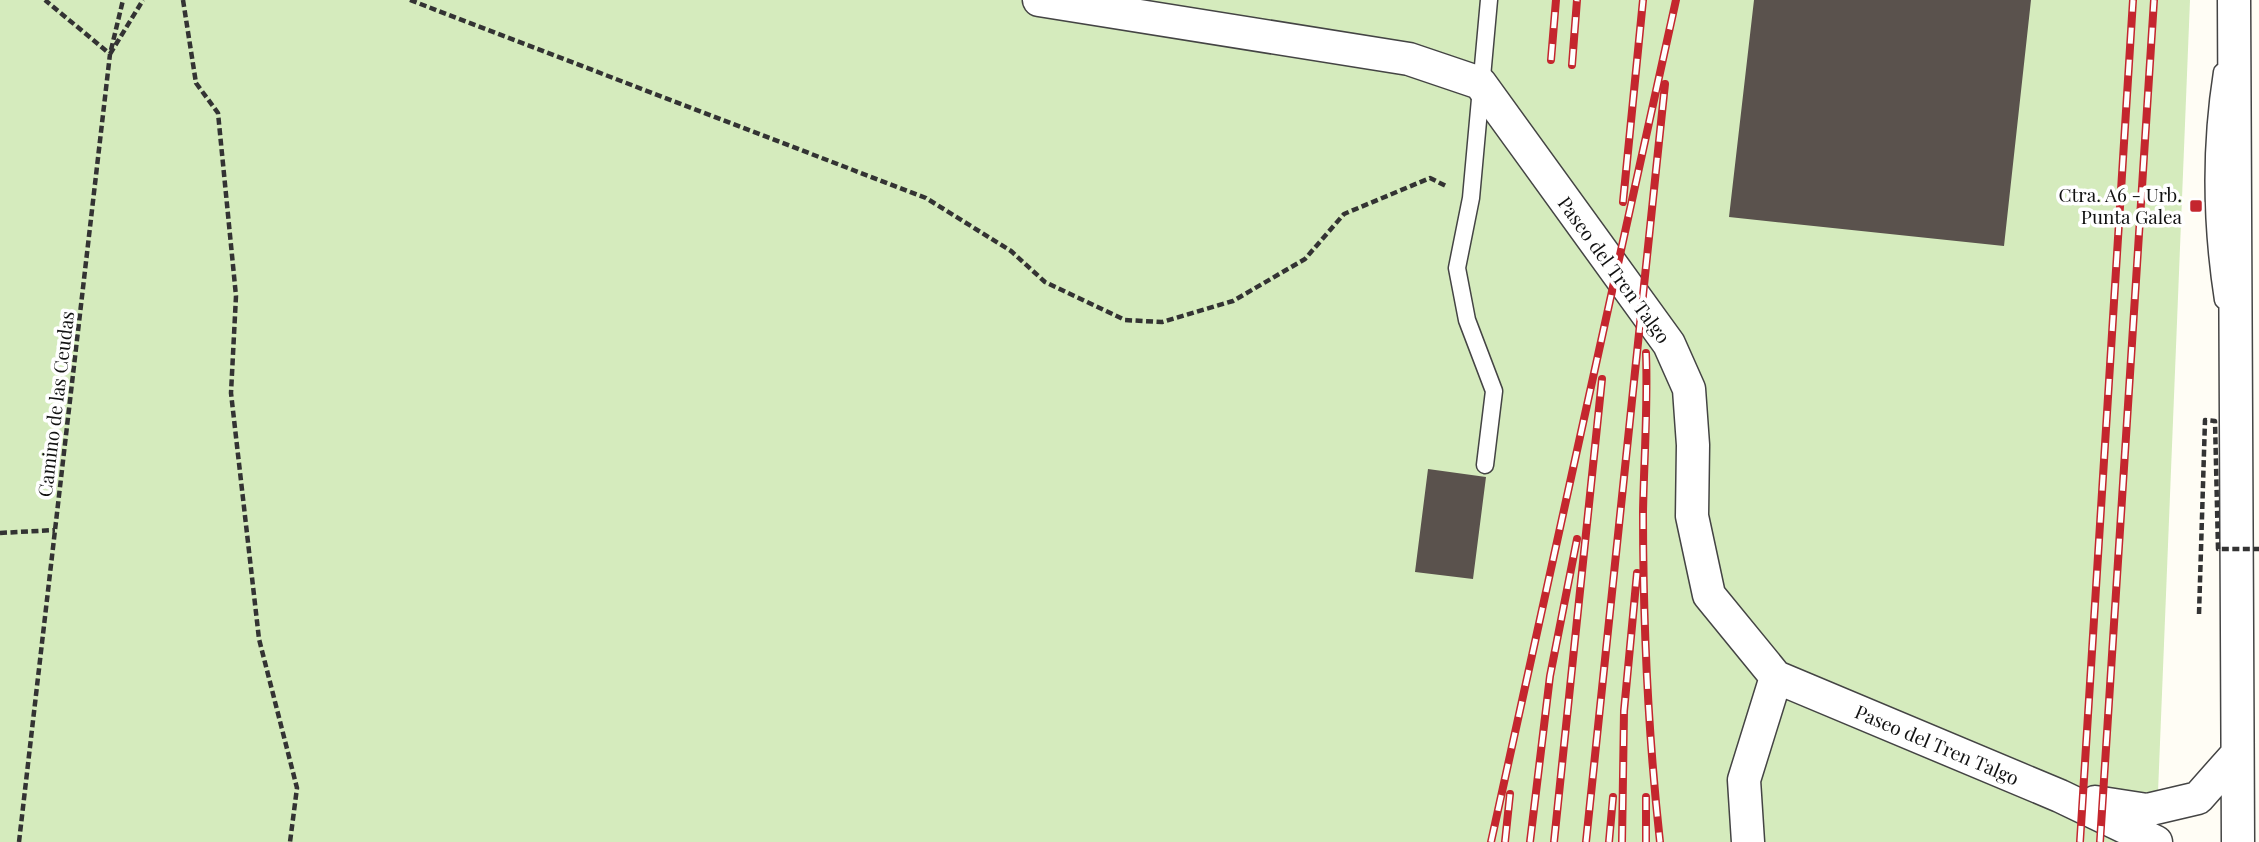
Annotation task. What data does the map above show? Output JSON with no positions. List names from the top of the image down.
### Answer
{
  "streets": {
    "street": ["Paseo del Tren Talgo"],
    "path": ["Camino de las Ceudas"]
  },
  "places": {
    "transit": ["Ctra. A6 - Urb. Punta Galea"]
  }
}
